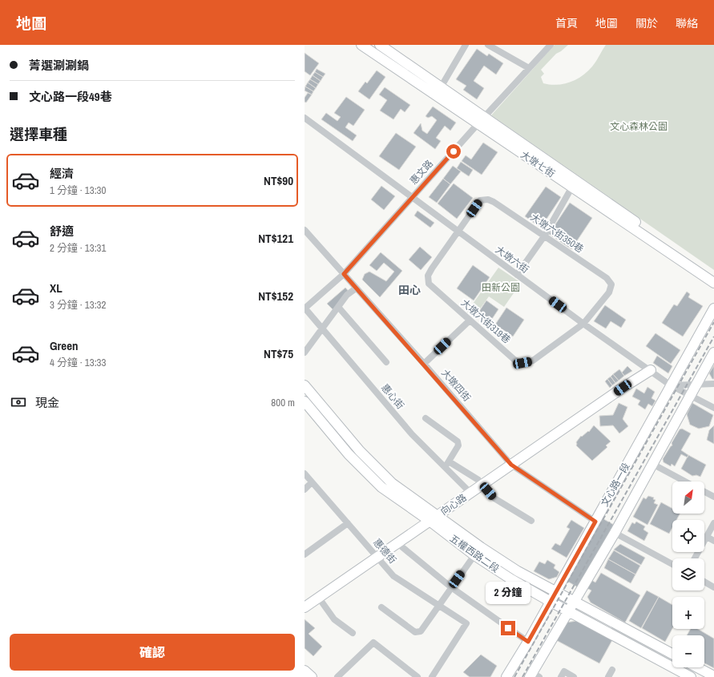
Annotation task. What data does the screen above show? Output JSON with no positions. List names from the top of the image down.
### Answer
{
  "streets": {
    "main road": [
      "大墩七街",
      "文心路一段",
      "向心路",
      "五權西路二段"
    ],
    "street": [
      "惠文路",
      "大墩六街350巷",
      "大墩六街",
      "大墩六街319巷",
      "大墩四街",
      "惠心街",
      "惠德街"
    ]
  },
  "crossings": [
    ["大墩七街", "惠文路"],
    ["惠文路", "大墩六街"],
    ["惠文路", "大墩四街"],
    ["惠文路", "惠心街"],
    ["大墩六街350巷", "大墩六街"],
    ["大墩六街350巷", "大墩六街319巷"],
    ["大墩六街", "大墩六街319巷"],
    ["大墩六街", "文心路一段"],
    ["大墩六街", "向心路"],
    ["大墩四街", "文心路一段"],
    ["大墩四街", "向心路"],
    ["惠心街", "向心路"],
    ["文心路一段", "五權西路二段"],
    ["向心路", "惠德街"],
    ["向心路", "五權西路二段"]
  ],
  "districts": ["田心"],
  "parks": ["文心森林公園", "田新公園"],
  "north": "top right",
  "page": {
    "header": "地圖",
    "nav": [
      "首頁",
      "地圖",
      "關於",
      "聯絡"
    ],
    "banner": ["菁選涮涮鍋", "文心路一段49巷"],
    "heading": "選擇車種",
    "list": [
      {
        "name": "經濟",
        "note": "1 分鐘 · 13:30",
        "value": "NT$90"
      },
      {
        "name": "舒適",
        "note": "2 分鐘 · 13:31",
        "value": "NT$121"
      },
      {
        "name": "XL",
        "note": "3 分鐘 · 13:32",
        "value": "NT$152"
      },
      {
        "name": "Green",
        "note": "4 分鐘 · 13:33",
        "value": "NT$75"
      }
    ],
    "pay": ["現金", "800 m"],
    "map_buttons": ["+", "−"],
    "bubble": "2 分鐘",
    "buttons": "確認"
  }
}
